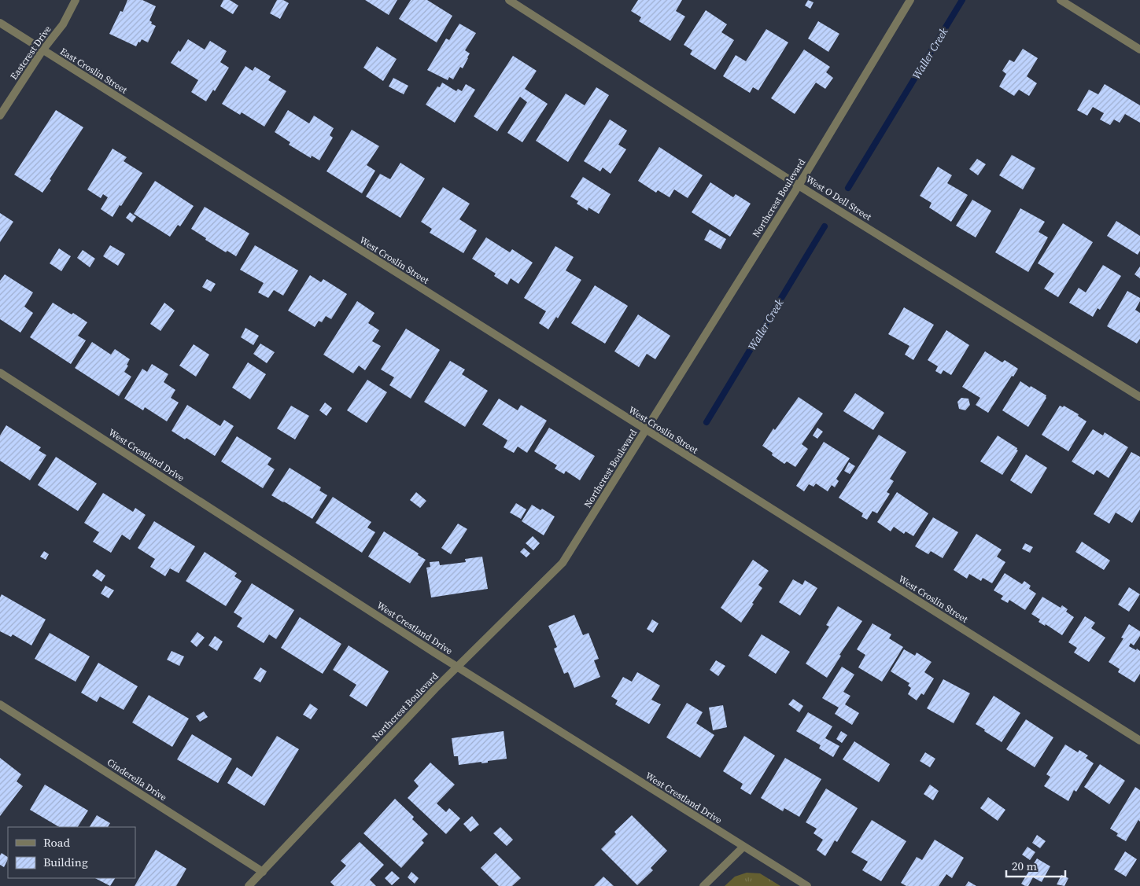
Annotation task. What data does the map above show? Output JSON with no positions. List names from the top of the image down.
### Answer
{
  "streets": {
    "street": [
      "Eastcrest Drive",
      "East Croslin Street",
      "Northcrest Boulevard",
      "West O Dell Street",
      "West Croslin Street",
      "West Crestland Drive",
      "Cinderella Drive"
    ]
  },
  "crossings": [
    ["Eastcrest Drive", "East Croslin Street"],
    ["East Croslin Street", "West Croslin Street"],
    ["Northcrest Boulevard", "West O Dell Street"],
    ["Northcrest Boulevard", "West Croslin Street"],
    ["Northcrest Boulevard", "West Crestland Drive"],
    ["Northcrest Boulevard", "Cinderella Drive"]
  ],
  "water": ["Waller Creek"],
  "legend": ["Road", "Building"],
  "scale_bar": "20 m"
}
